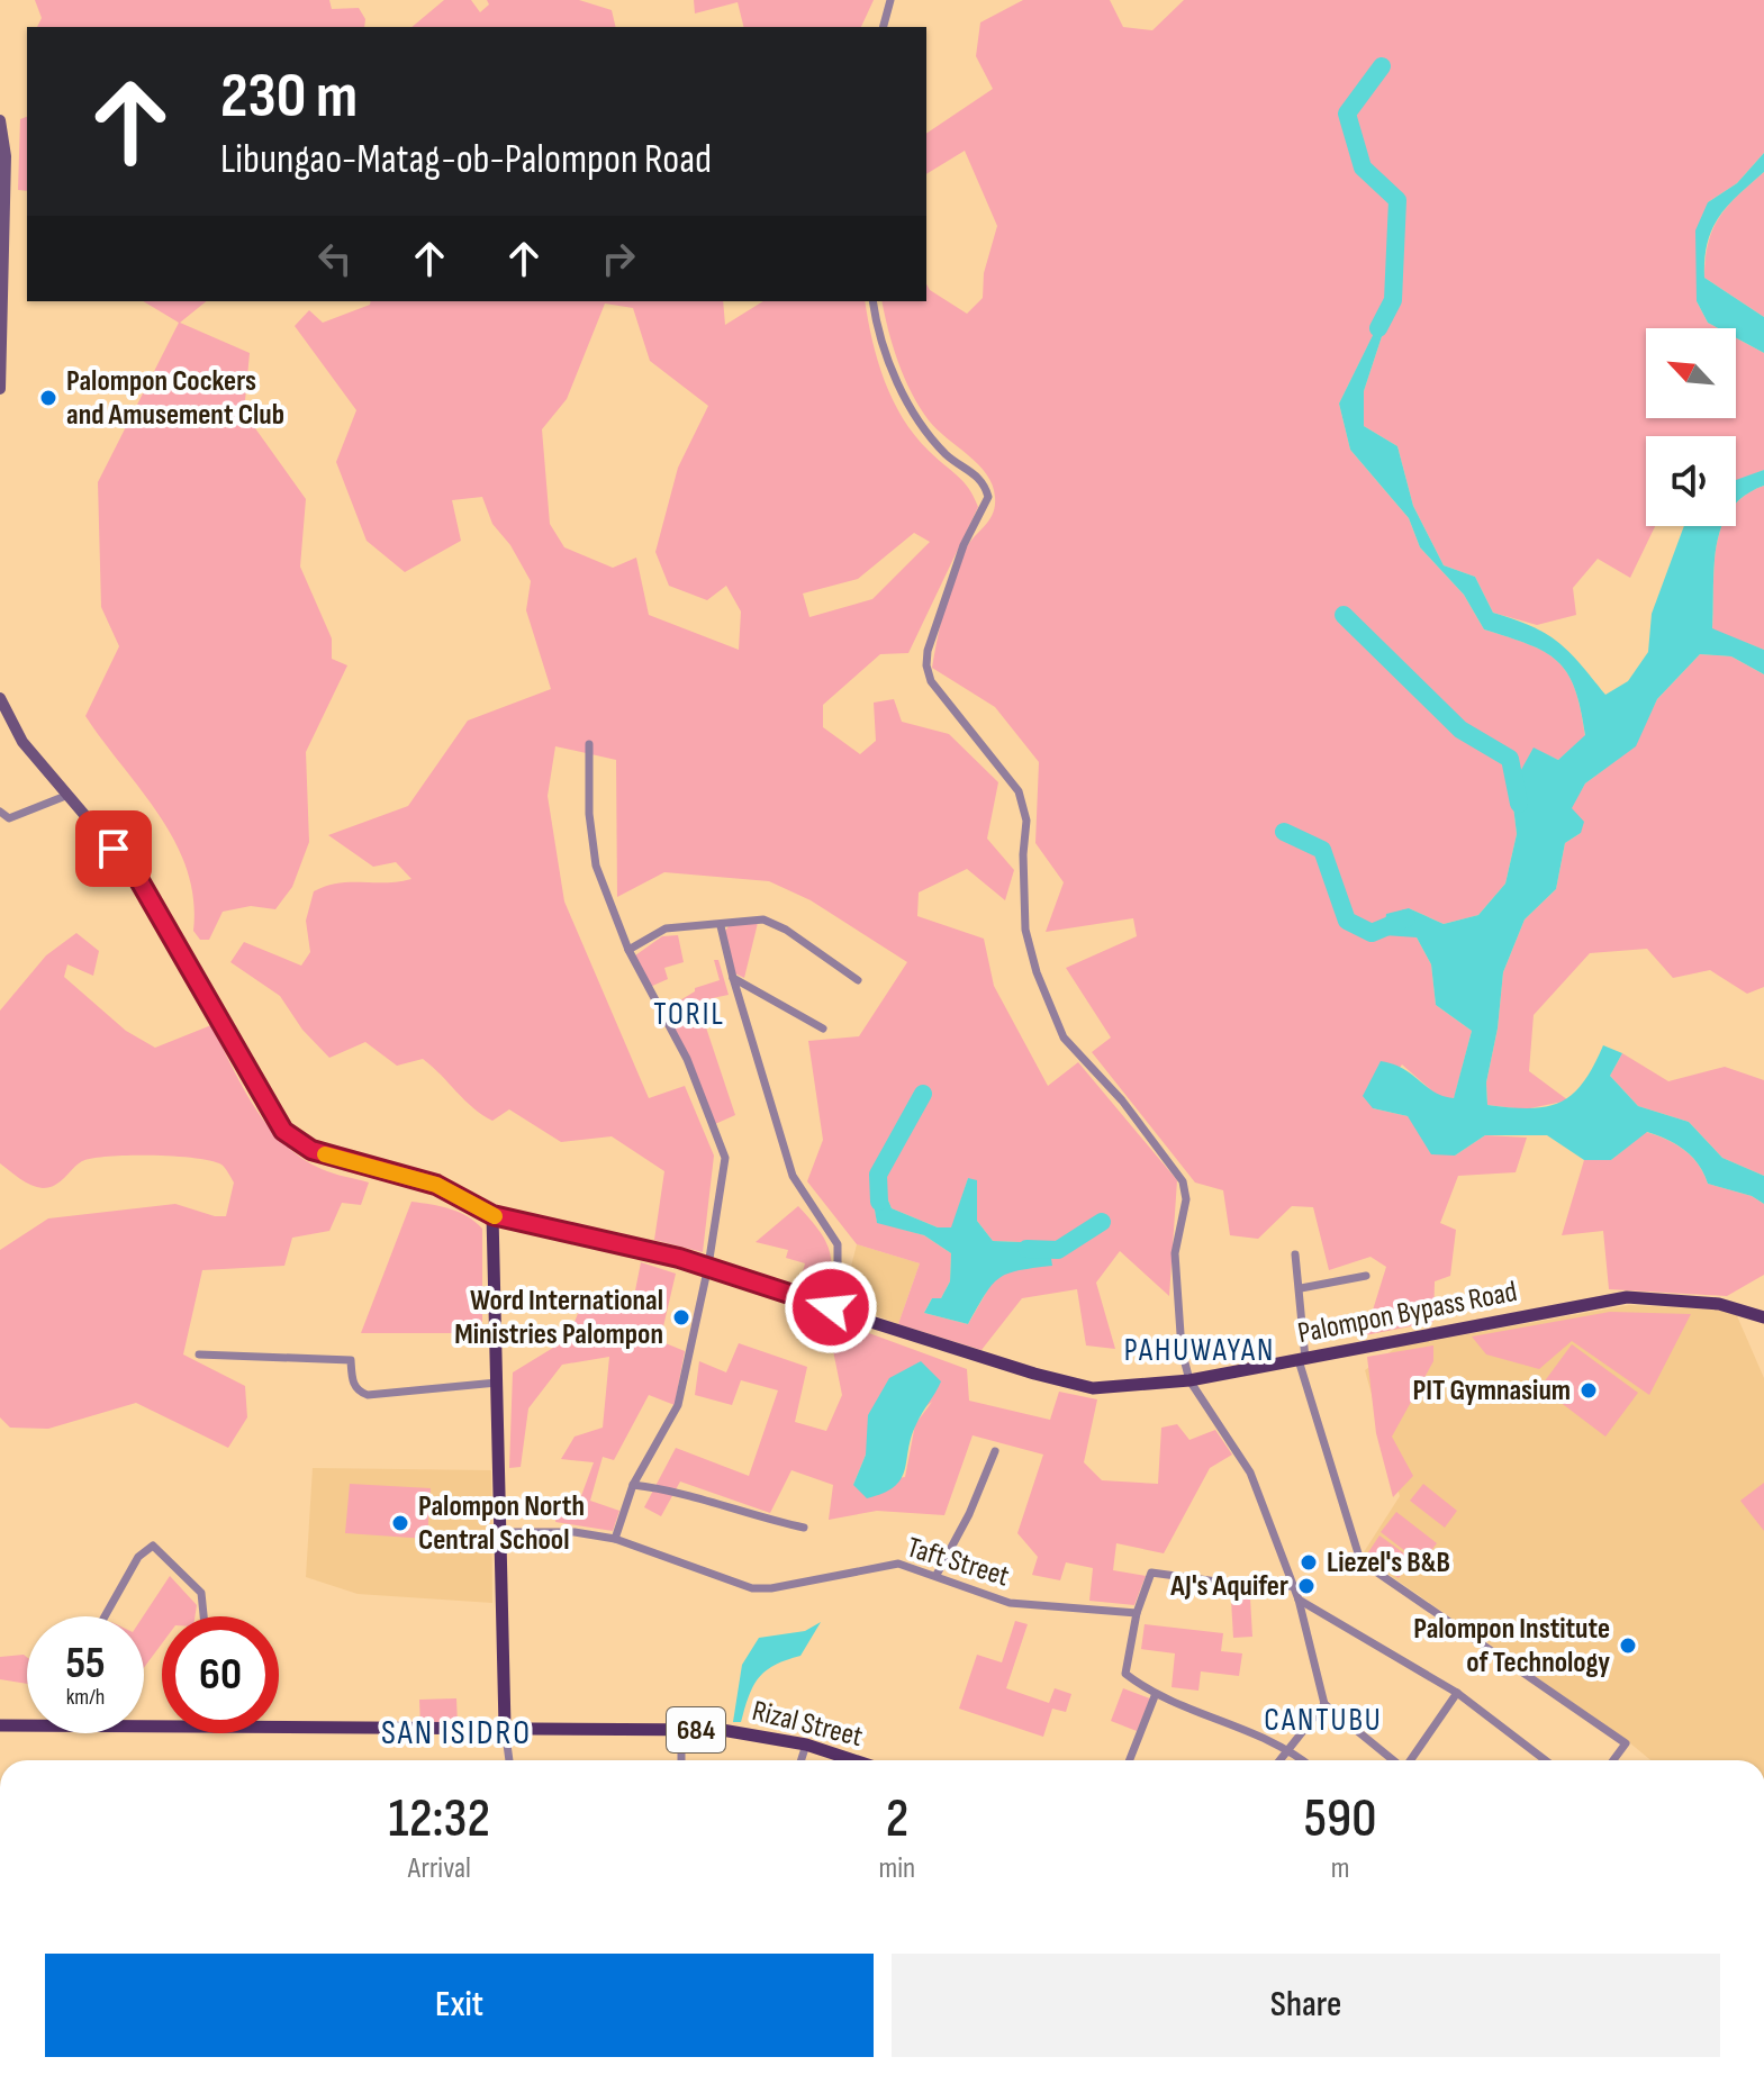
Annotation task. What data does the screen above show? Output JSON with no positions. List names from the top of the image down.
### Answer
{
  "streets": {
    "main road": ["Palompon Bypass Road", "Rizal Street", "684"],
    "street": ["Taft Street"]
  },
  "crossings": [
    ["Rizal Street", "684"]
  ],
  "districts": [
    "TORIL",
    "PAHUWAYAN",
    "CANTUBU",
    "SAN ISIDRO"
  ],
  "places": [
    "Palompon Cockers and Amusement Club",
    "Word International Ministries Palompon",
    "PIT Gymnasium",
    "Palompon North Central School",
    "Liezel's B&B",
    "AJ's Aquifer",
    "Palompon Institute of Technology"
  ],
  "north": "top left",
  "page": {
    "turn": ["230 m", "Libungao-Matag-ob-Palompon Road"],
    "speed": "55 km/h",
    "limit": "60",
    "eta": [
      "12:32",
      "Arrival",
      "2",
      "min",
      "590",
      "m"
    ],
    "buttons": ["Exit", "Share"]
  }
}
